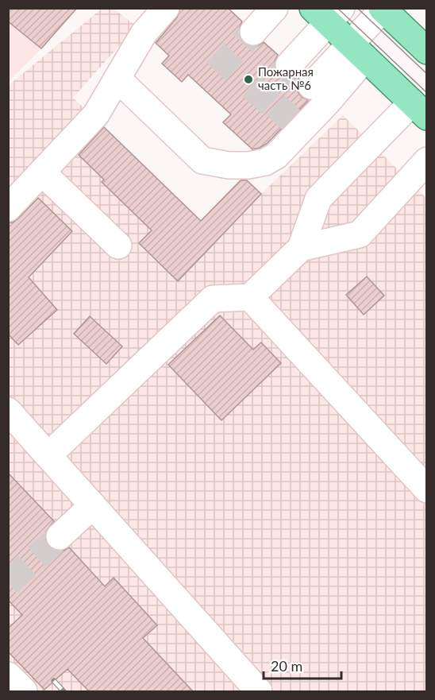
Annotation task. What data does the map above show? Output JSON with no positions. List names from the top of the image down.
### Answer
{
  "places": ["Пожарная часть №6"],
  "scale_bar": "20 m"
}
